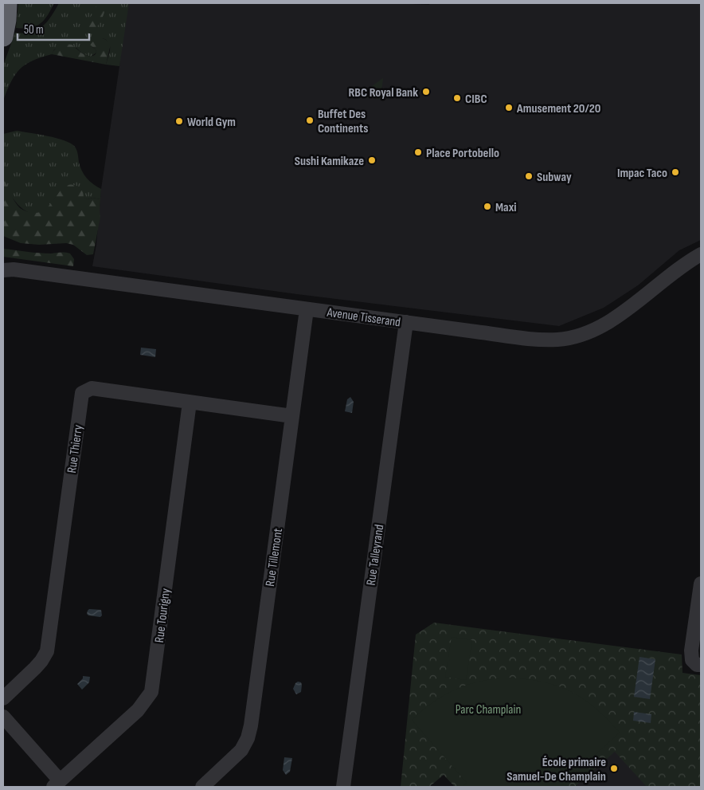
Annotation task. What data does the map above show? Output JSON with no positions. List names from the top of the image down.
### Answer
{
  "streets": {
    "street": [
      "Avenue Tisserand",
      "Rue Thierry",
      "Rue Talleyrand",
      "Rue Tillemont",
      "Rue Tourigny"
    ]
  },
  "crossings": [
    ["Avenue Tisserand", "Rue Talleyrand"],
    ["Avenue Tisserand", "Rue Tillemont"],
    ["Rue Thierry", "Rue Tillemont"],
    ["Rue Thierry", "Rue Tourigny"]
  ],
  "parks": ["Parc Champlain"],
  "places": [
    "RBC Royal Bank",
    "CIBC",
    "Amusement 20/20",
    "Buffet Des Continents",
    "World Gym",
    "Place Portobello",
    "Sushi Kamikaze",
    "Impac Taco",
    "Subway",
    "Maxi",
    "École primaire Samuel-De Champlain"
  ],
  "scale_bar": "50 m"
}
